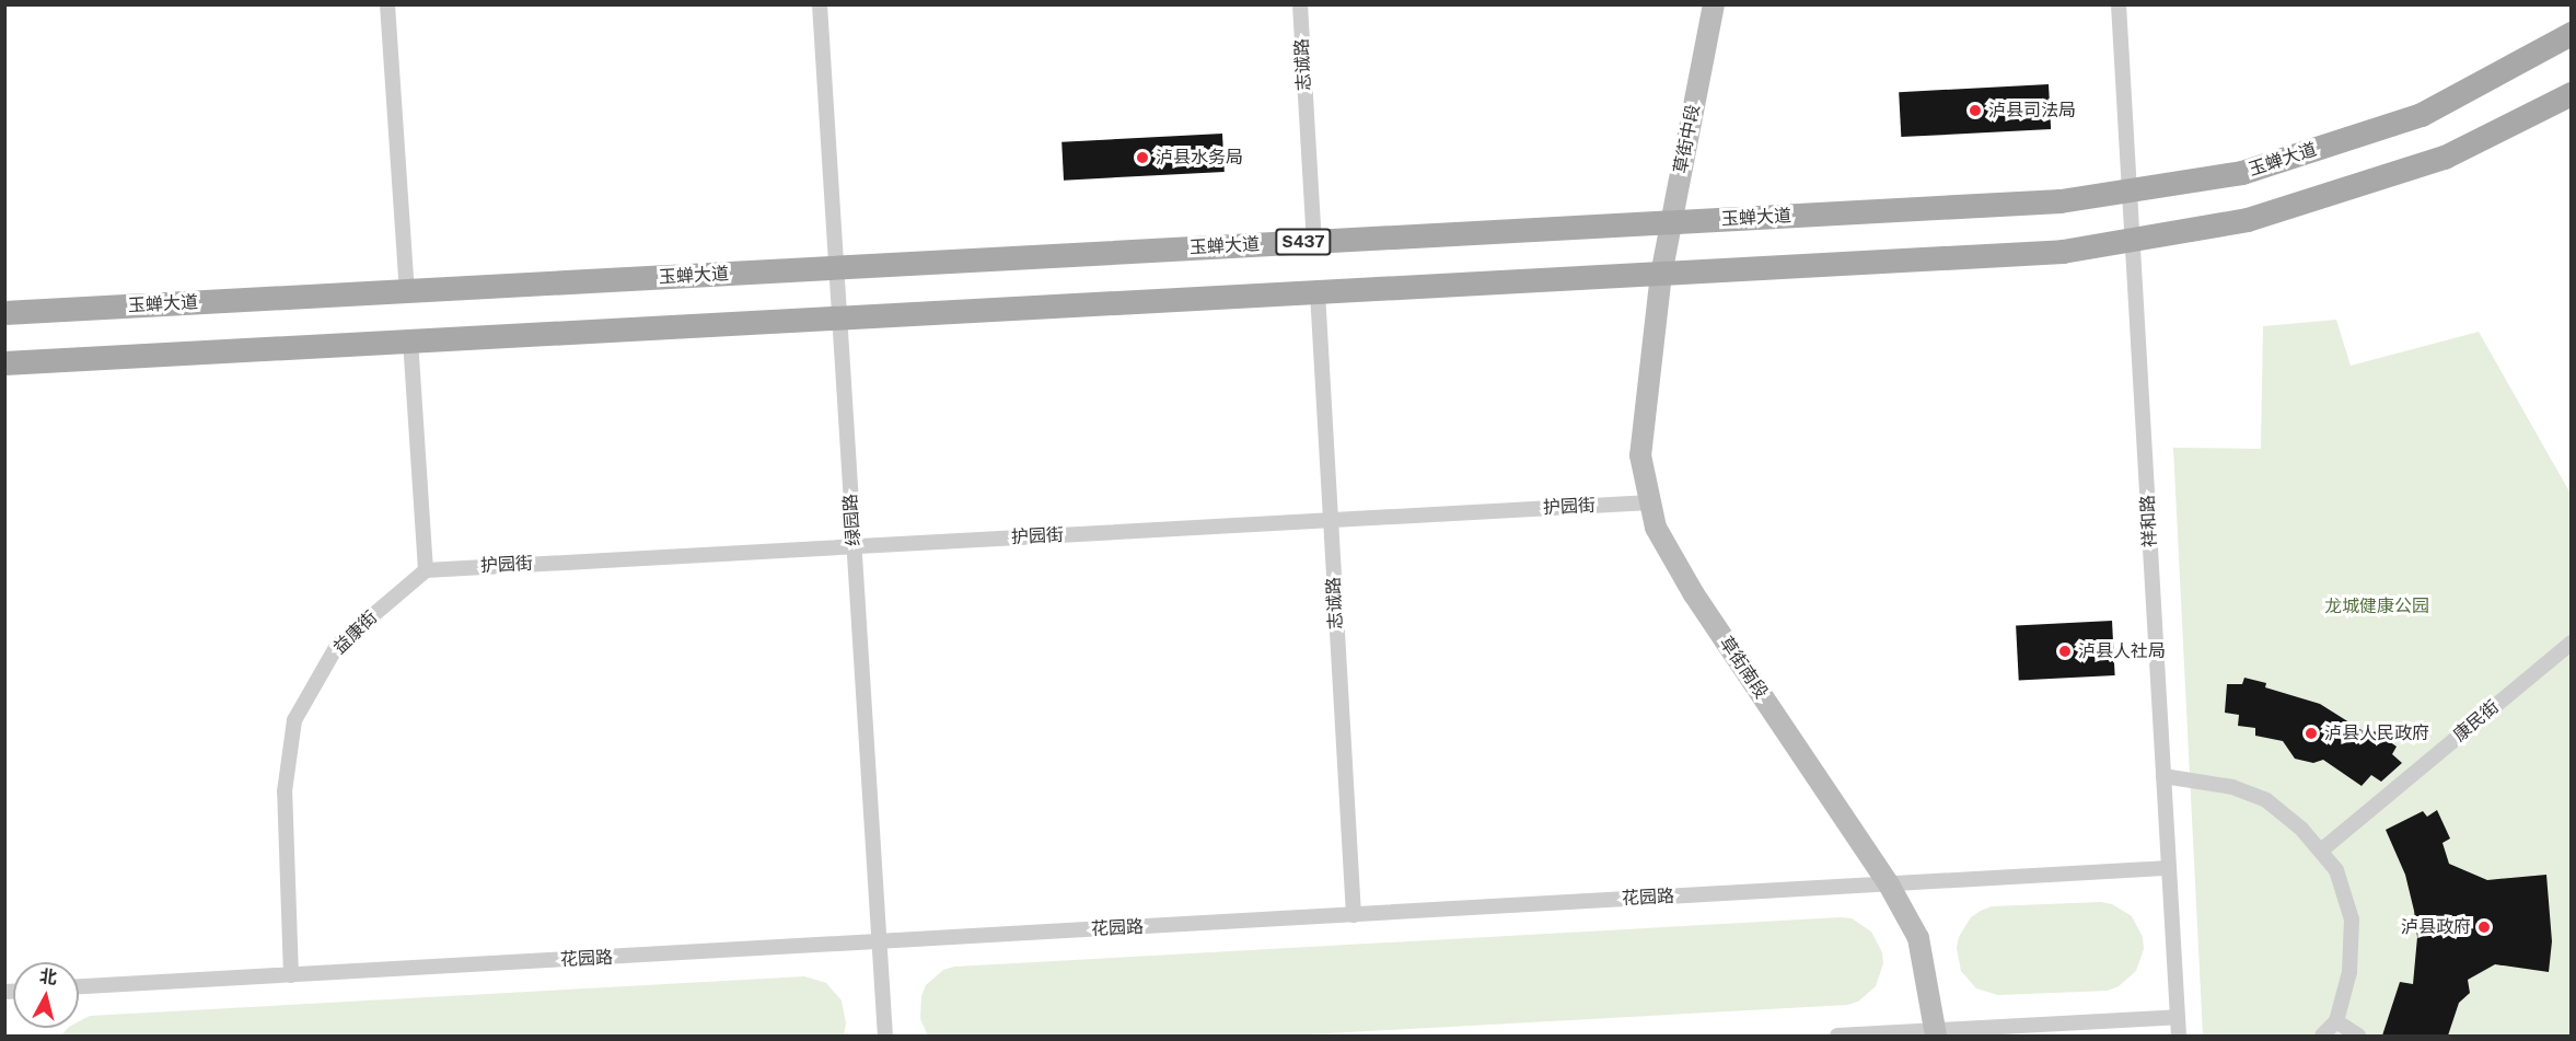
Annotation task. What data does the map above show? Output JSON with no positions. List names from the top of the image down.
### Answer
{
  "streets": {
    "main road": [
      "草街中段",
      "玉蝉大道",
      "S437",
      "草街南段"
    ],
    "street": [
      "志诚路",
      "护园街",
      "绿园路",
      "祥和路",
      "益康街",
      "康民街",
      "花园路"
    ]
  },
  "crossings": [
    ["志诚路", "玉蝉大道"],
    ["志诚路", "护园街"],
    ["志诚路", "花园路"],
    ["草街中段", "玉蝉大道"],
    ["草街中段", "草街南段"],
    ["玉蝉大道", "绿园路"],
    ["玉蝉大道", "祥和路"],
    ["护园街", "绿园路"],
    ["护园街", "益康街"],
    ["护园街", "草街南段"],
    ["绿园路", "花园路"],
    ["祥和路", "花园路"],
    ["益康街", "花园路"],
    ["草街南段", "花园路"]
  ],
  "parks": ["龙城健康公园"],
  "places": [
    "泸县司法局",
    "泸县水务局",
    "泸县人社局",
    "泸县人民政府",
    "泸县政府"
  ],
  "north": "top"
}
